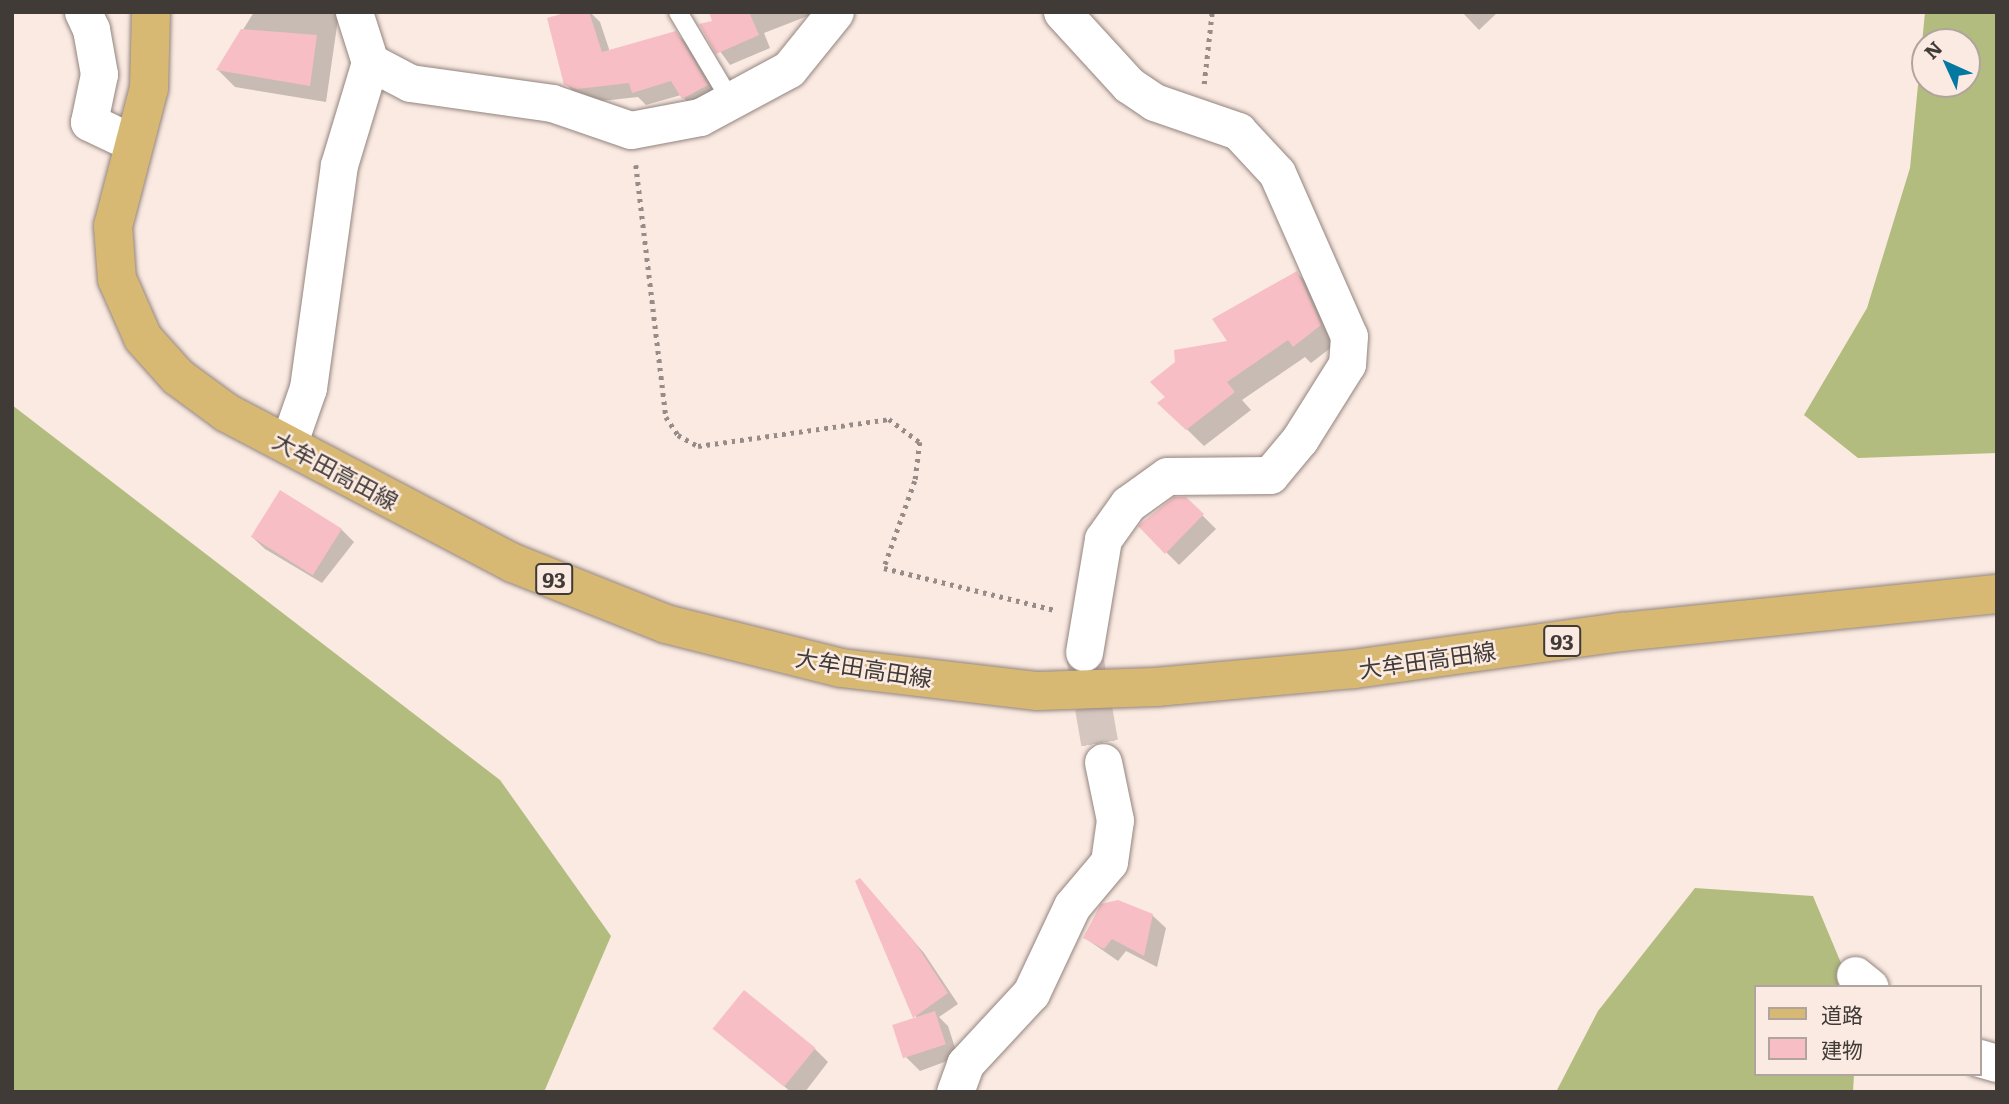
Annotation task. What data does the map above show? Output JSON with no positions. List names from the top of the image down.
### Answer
{
  "streets": {
    "main road": ["大牟田高田線", "93"]
  },
  "legend": ["道路", "建物"],
  "north": "top left"
}
